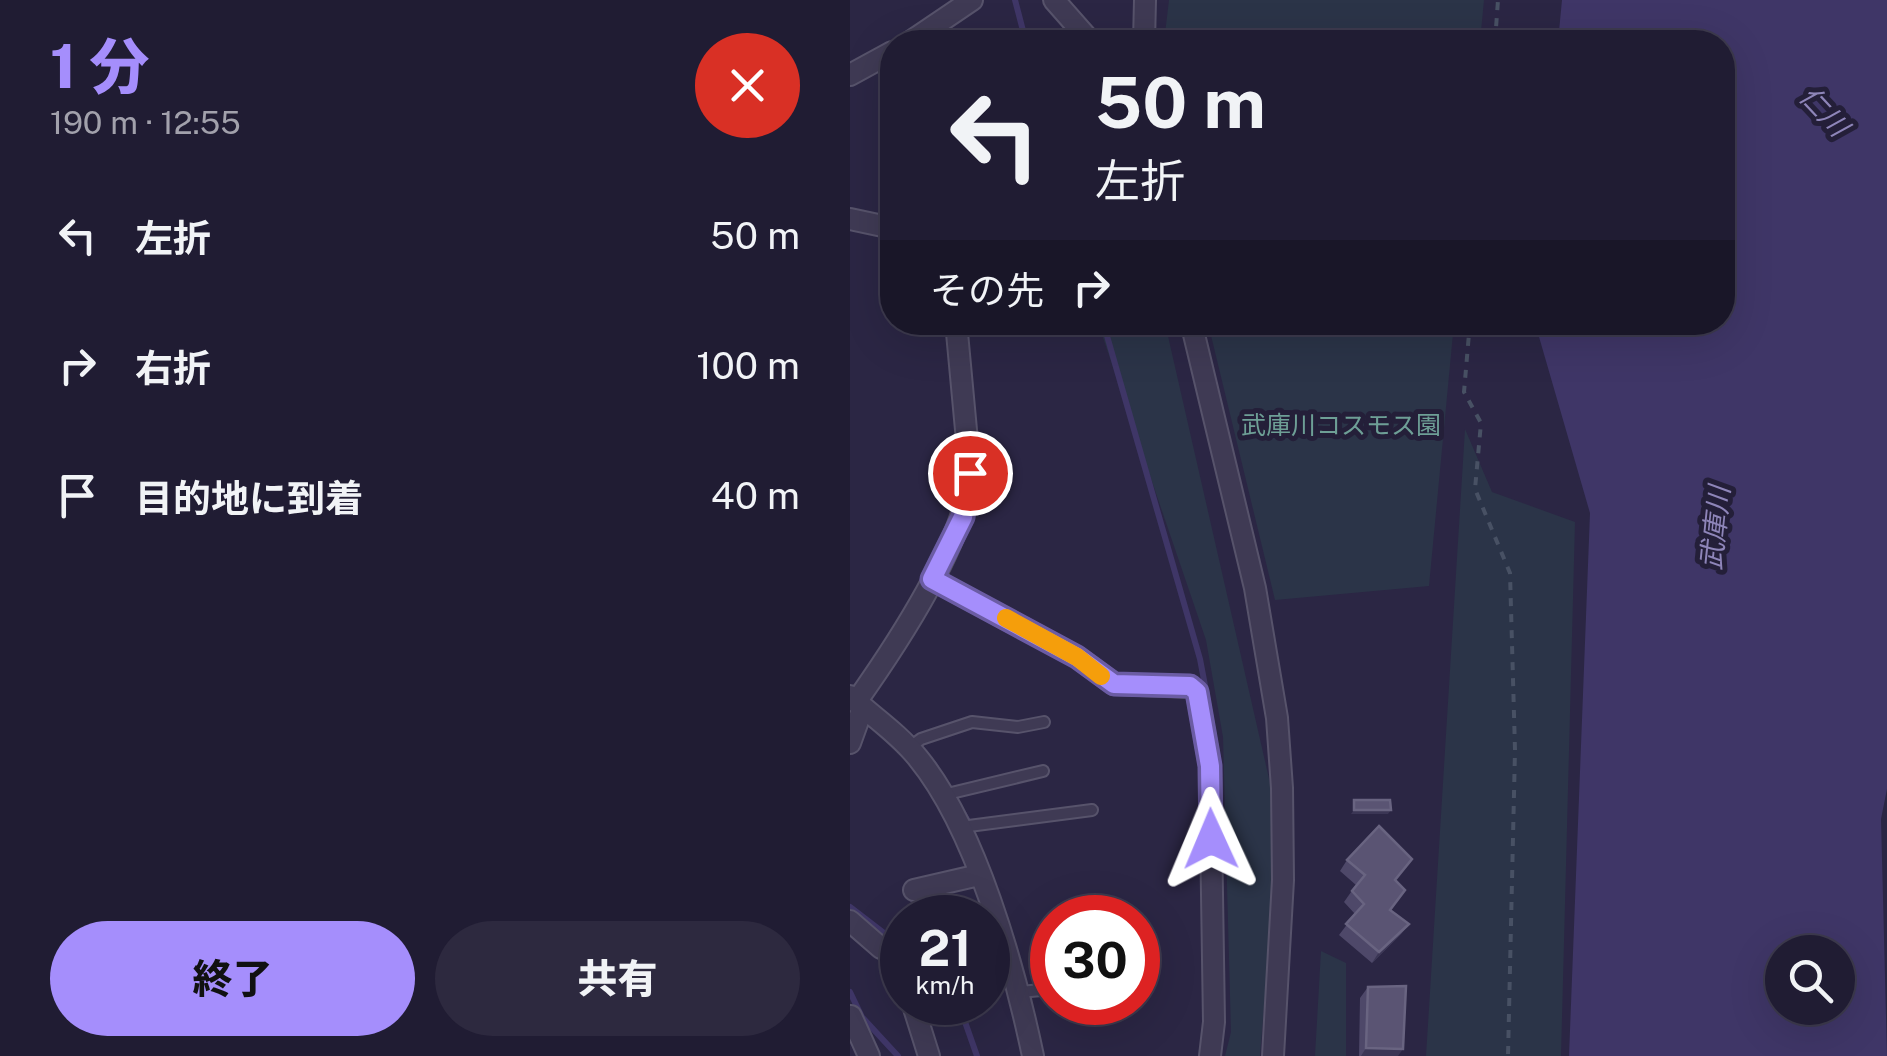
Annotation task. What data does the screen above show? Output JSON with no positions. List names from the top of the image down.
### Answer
{
  "water": ["仁川", "武庫川"],
  "parks": ["武庫川コスモス園"],
  "page": {
    "heading": ["1 分", "190 m · 12:55"],
    "turn": ["50 m", "左折"],
    "list": [
      {
        "name": "左折",
        "value": "50 m"
      },
      {
        "name": "右折",
        "value": "100 m"
      },
      {
        "name": "目的地に到着",
        "value": "40 m"
      }
    ],
    "then": "その先",
    "speed": "21 km/h",
    "limit": "30",
    "buttons": ["終了", "共有"]
  }
}
